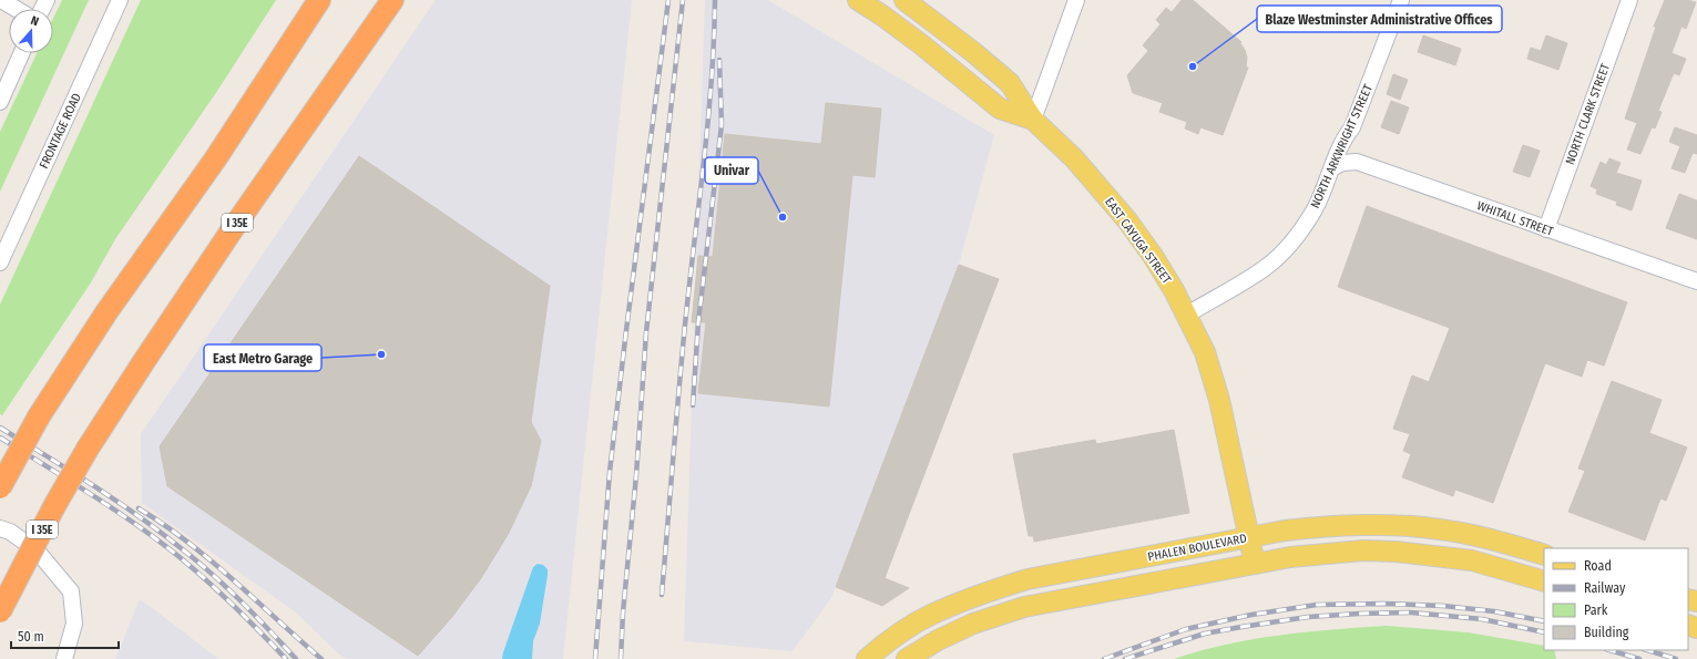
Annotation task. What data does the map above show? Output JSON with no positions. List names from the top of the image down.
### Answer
{
  "streets": {
    "highway": ["I 35E"],
    "main road": ["EAST CAYUGA STREET", "PHALEN BOULEVARD"],
    "street": [
      "NORTH CLARK STREET",
      "FRONTAGE ROAD",
      "NORTH ARKWRIGHT STREET",
      "WHITALL STREET"
    ]
  },
  "crossings": [
    ["NORTH CLARK STREET", "WHITALL STREET"],
    ["NORTH ARKWRIGHT STREET", "WHITALL STREET"],
    ["NORTH ARKWRIGHT STREET", "EAST CAYUGA STREET"],
    ["EAST CAYUGA STREET", "PHALEN BOULEVARD"]
  ],
  "places": ["Blaze Westminster Administrative Offices", "Univar", "East Metro Garage"],
  "legend": [
    "Road",
    "Railway",
    "Park",
    "Building"
  ],
  "scale_bar": "50 m",
  "north": "top"
}
